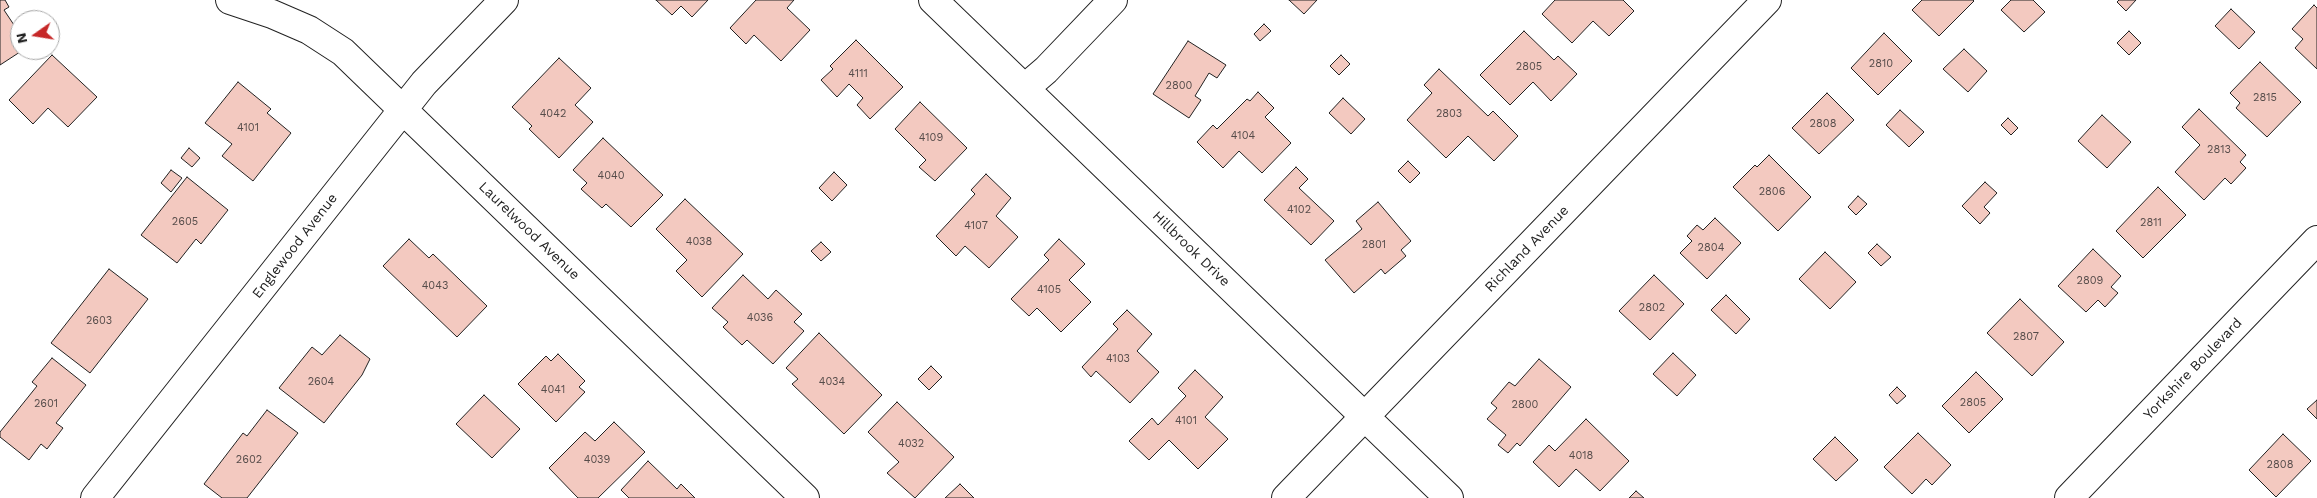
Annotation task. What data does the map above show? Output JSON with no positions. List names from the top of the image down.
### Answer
{
  "streets": {
    "street": [
      "Laurelwood Avenue",
      "Englewood Avenue",
      "Hillbrook Drive",
      "Richland Avenue",
      "Yorkshire Boulevard"
    ]
  },
  "crossings": [
    ["Laurelwood Avenue", "Englewood Avenue"],
    ["Hillbrook Drive", "Richland Avenue"]
  ],
  "house_numbers": [
    "2810",
    "2805",
    "4111",
    "2800",
    "2815",
    "4042",
    "2803",
    "2808",
    "4101",
    "4104",
    "4109",
    "2813",
    "4040",
    "2806",
    "4102",
    "2605",
    "2811",
    "4107",
    "4038",
    "2801",
    "2804",
    "2809",
    "4043",
    "4105",
    "2802",
    "4036",
    "2603",
    "2807",
    "4103",
    "2604",
    "4034",
    "4041",
    "2805",
    "2601",
    "2800",
    "4101",
    "4032",
    "4018",
    "2602",
    "4039",
    "2808"
  ],
  "north": "left"
}
